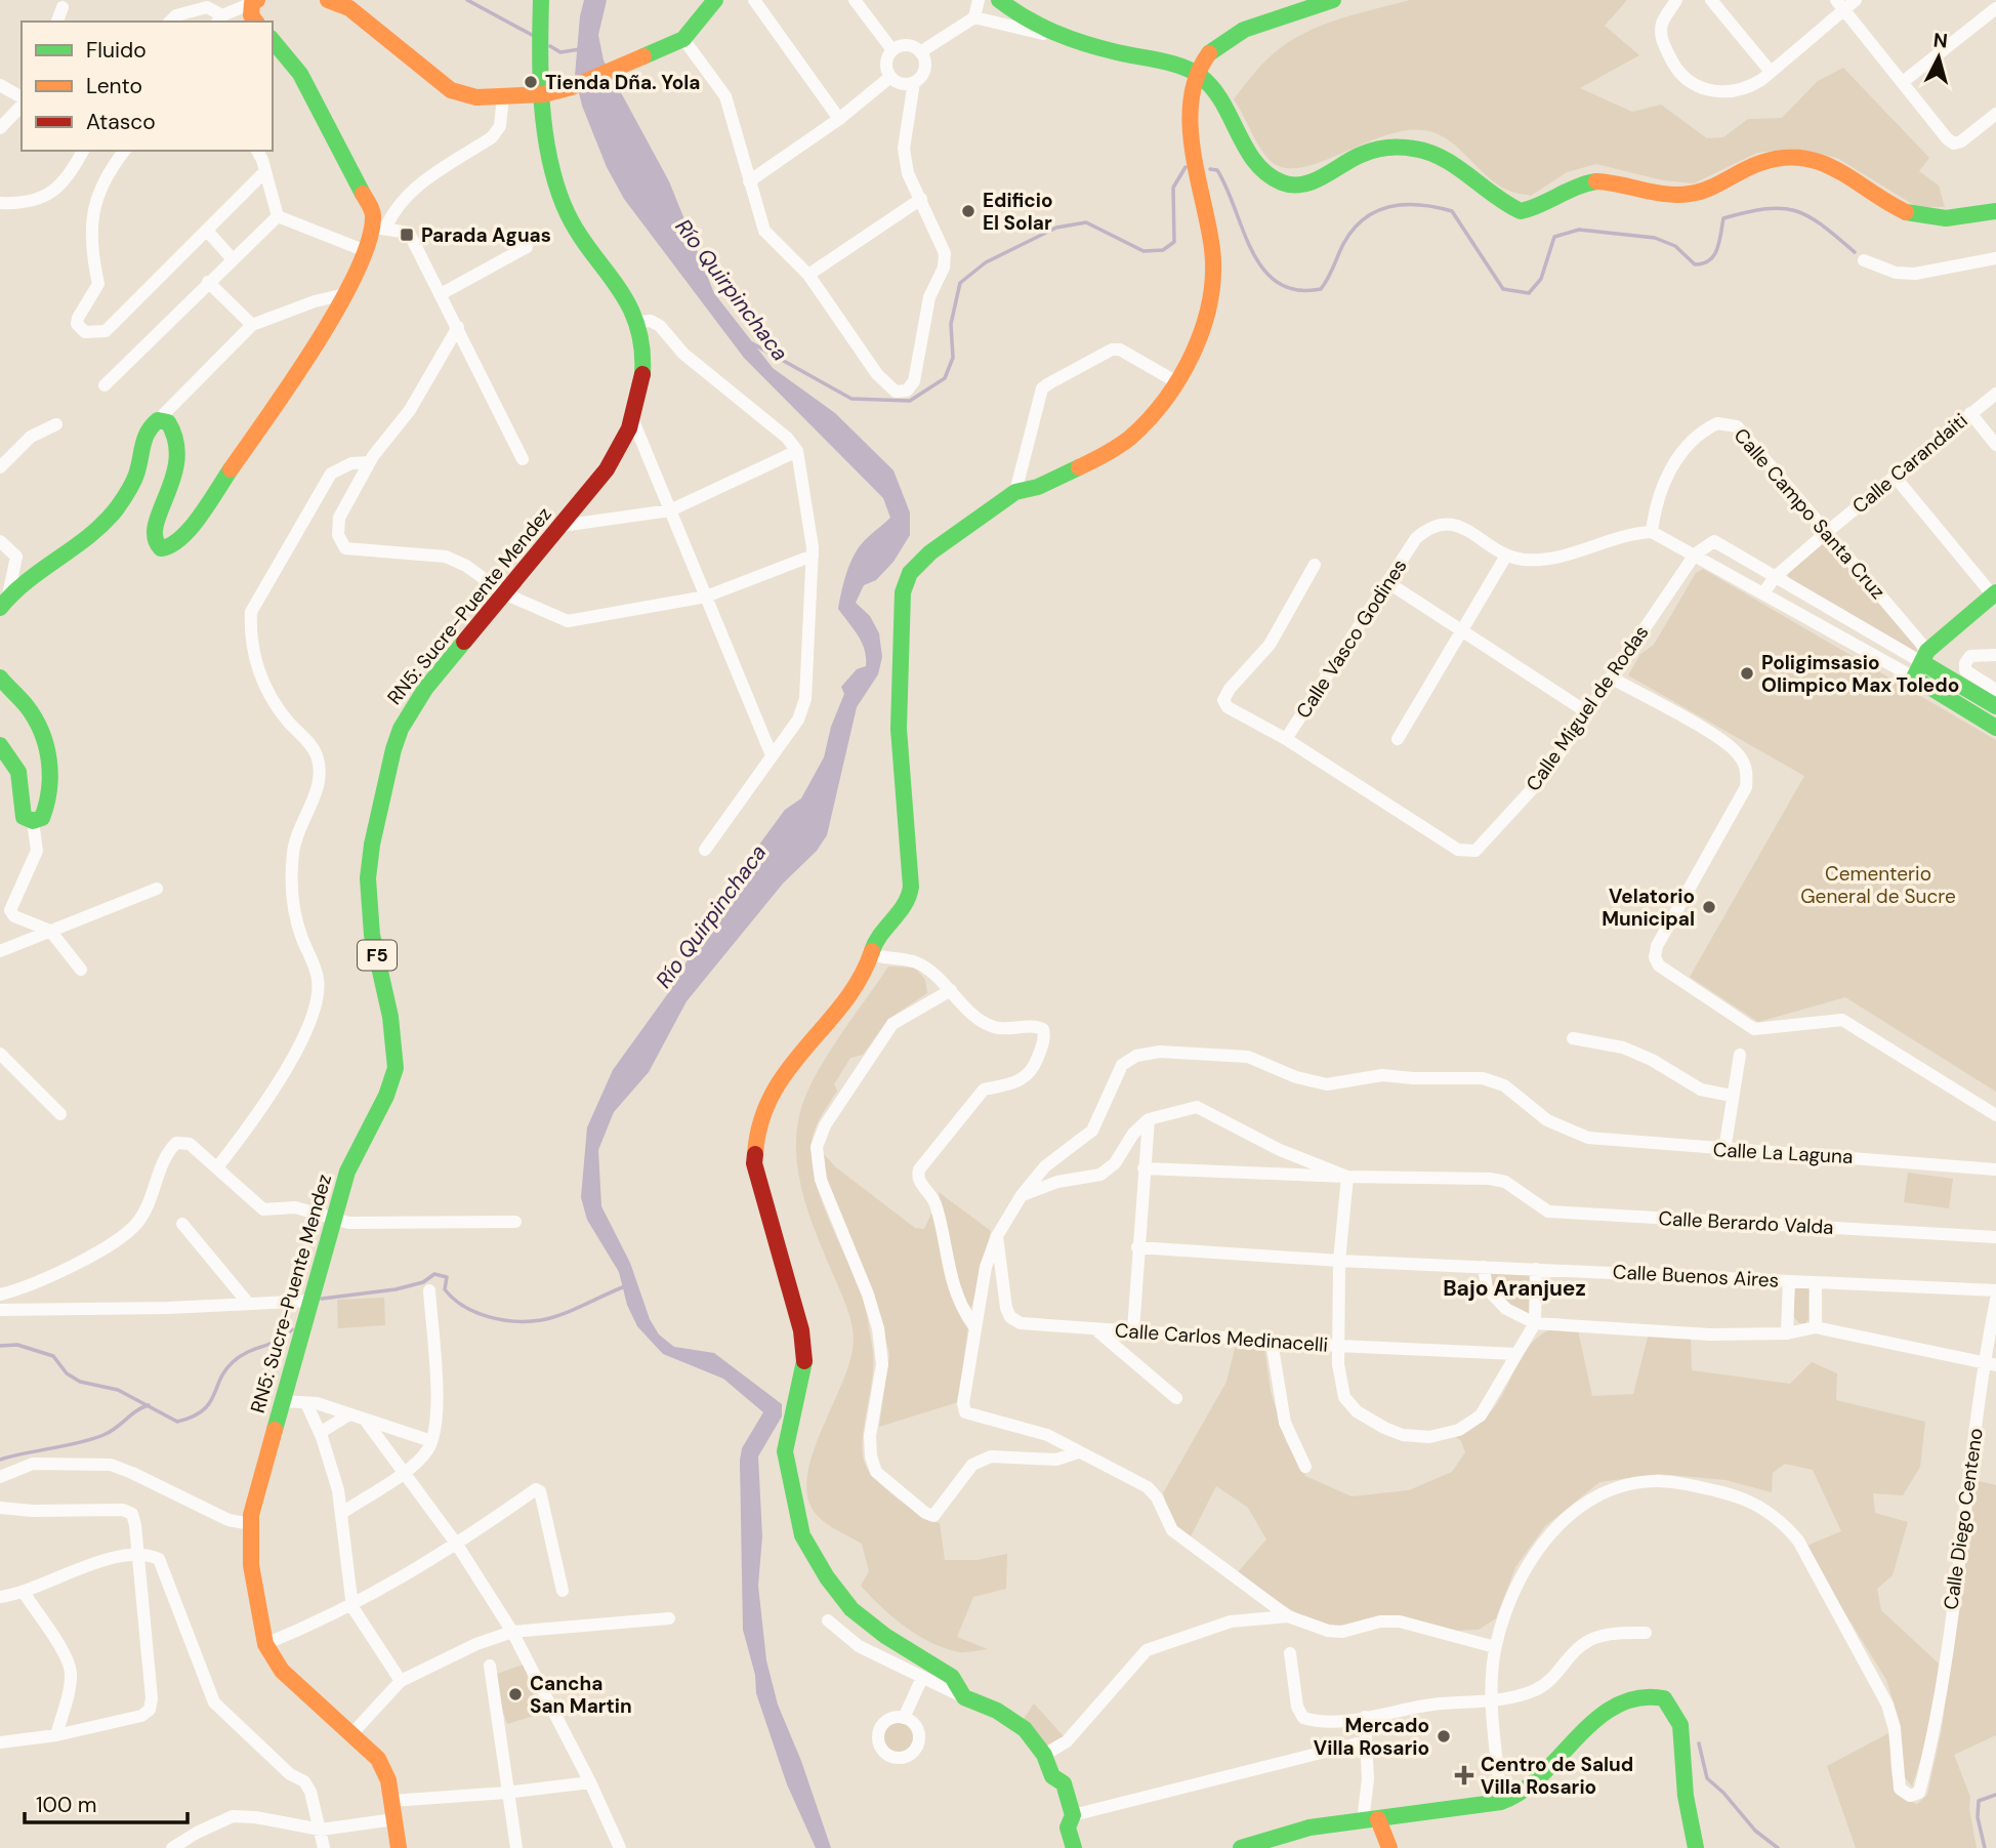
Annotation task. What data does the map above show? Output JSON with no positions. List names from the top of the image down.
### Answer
{
  "streets": {
    "main road": ["RN5: Sucre-Puente Mendez", "F5"],
    "street": [
      "Calle Carandaiti",
      "Calle Campo Santa Cruz",
      "Calle Vasco Godines",
      "Calle Miguel de Rodas",
      "Calle La Laguna",
      "Calle Berardo Valda",
      "Calle Buenos Aires",
      "Calle Carlos Medinacelli",
      "Calle Diego Centeno"
    ]
  },
  "crossings": [
    ["Calle Carandaiti", "Calle Campo Santa Cruz"],
    ["Calle Vasco Godines", "Calle Miguel de Rodas"],
    ["Calle La Laguna", "Calle Carlos Medinacelli"]
  ],
  "districts": ["Bajo Aranjuez"],
  "water": ["Río Quirpinchaca"],
  "parks": ["Cementerio General de Sucre"],
  "places": {
    "other": [
      "Tienda Dña. Yola",
      "Edificio El Solar",
      "Poligimsasio Olimpico Max Toledo",
      "Velatorio Municipal",
      "Cancha San Martin",
      "Mercado Villa Rosario"
    ],
    "transit": ["Parada Aguas"],
    "health": ["Centro de Salud Villa Rosario"]
  },
  "legend": ["Fluido", "Lento", "Atasco"],
  "scale_bar": "100 m",
  "north": "top"
}
